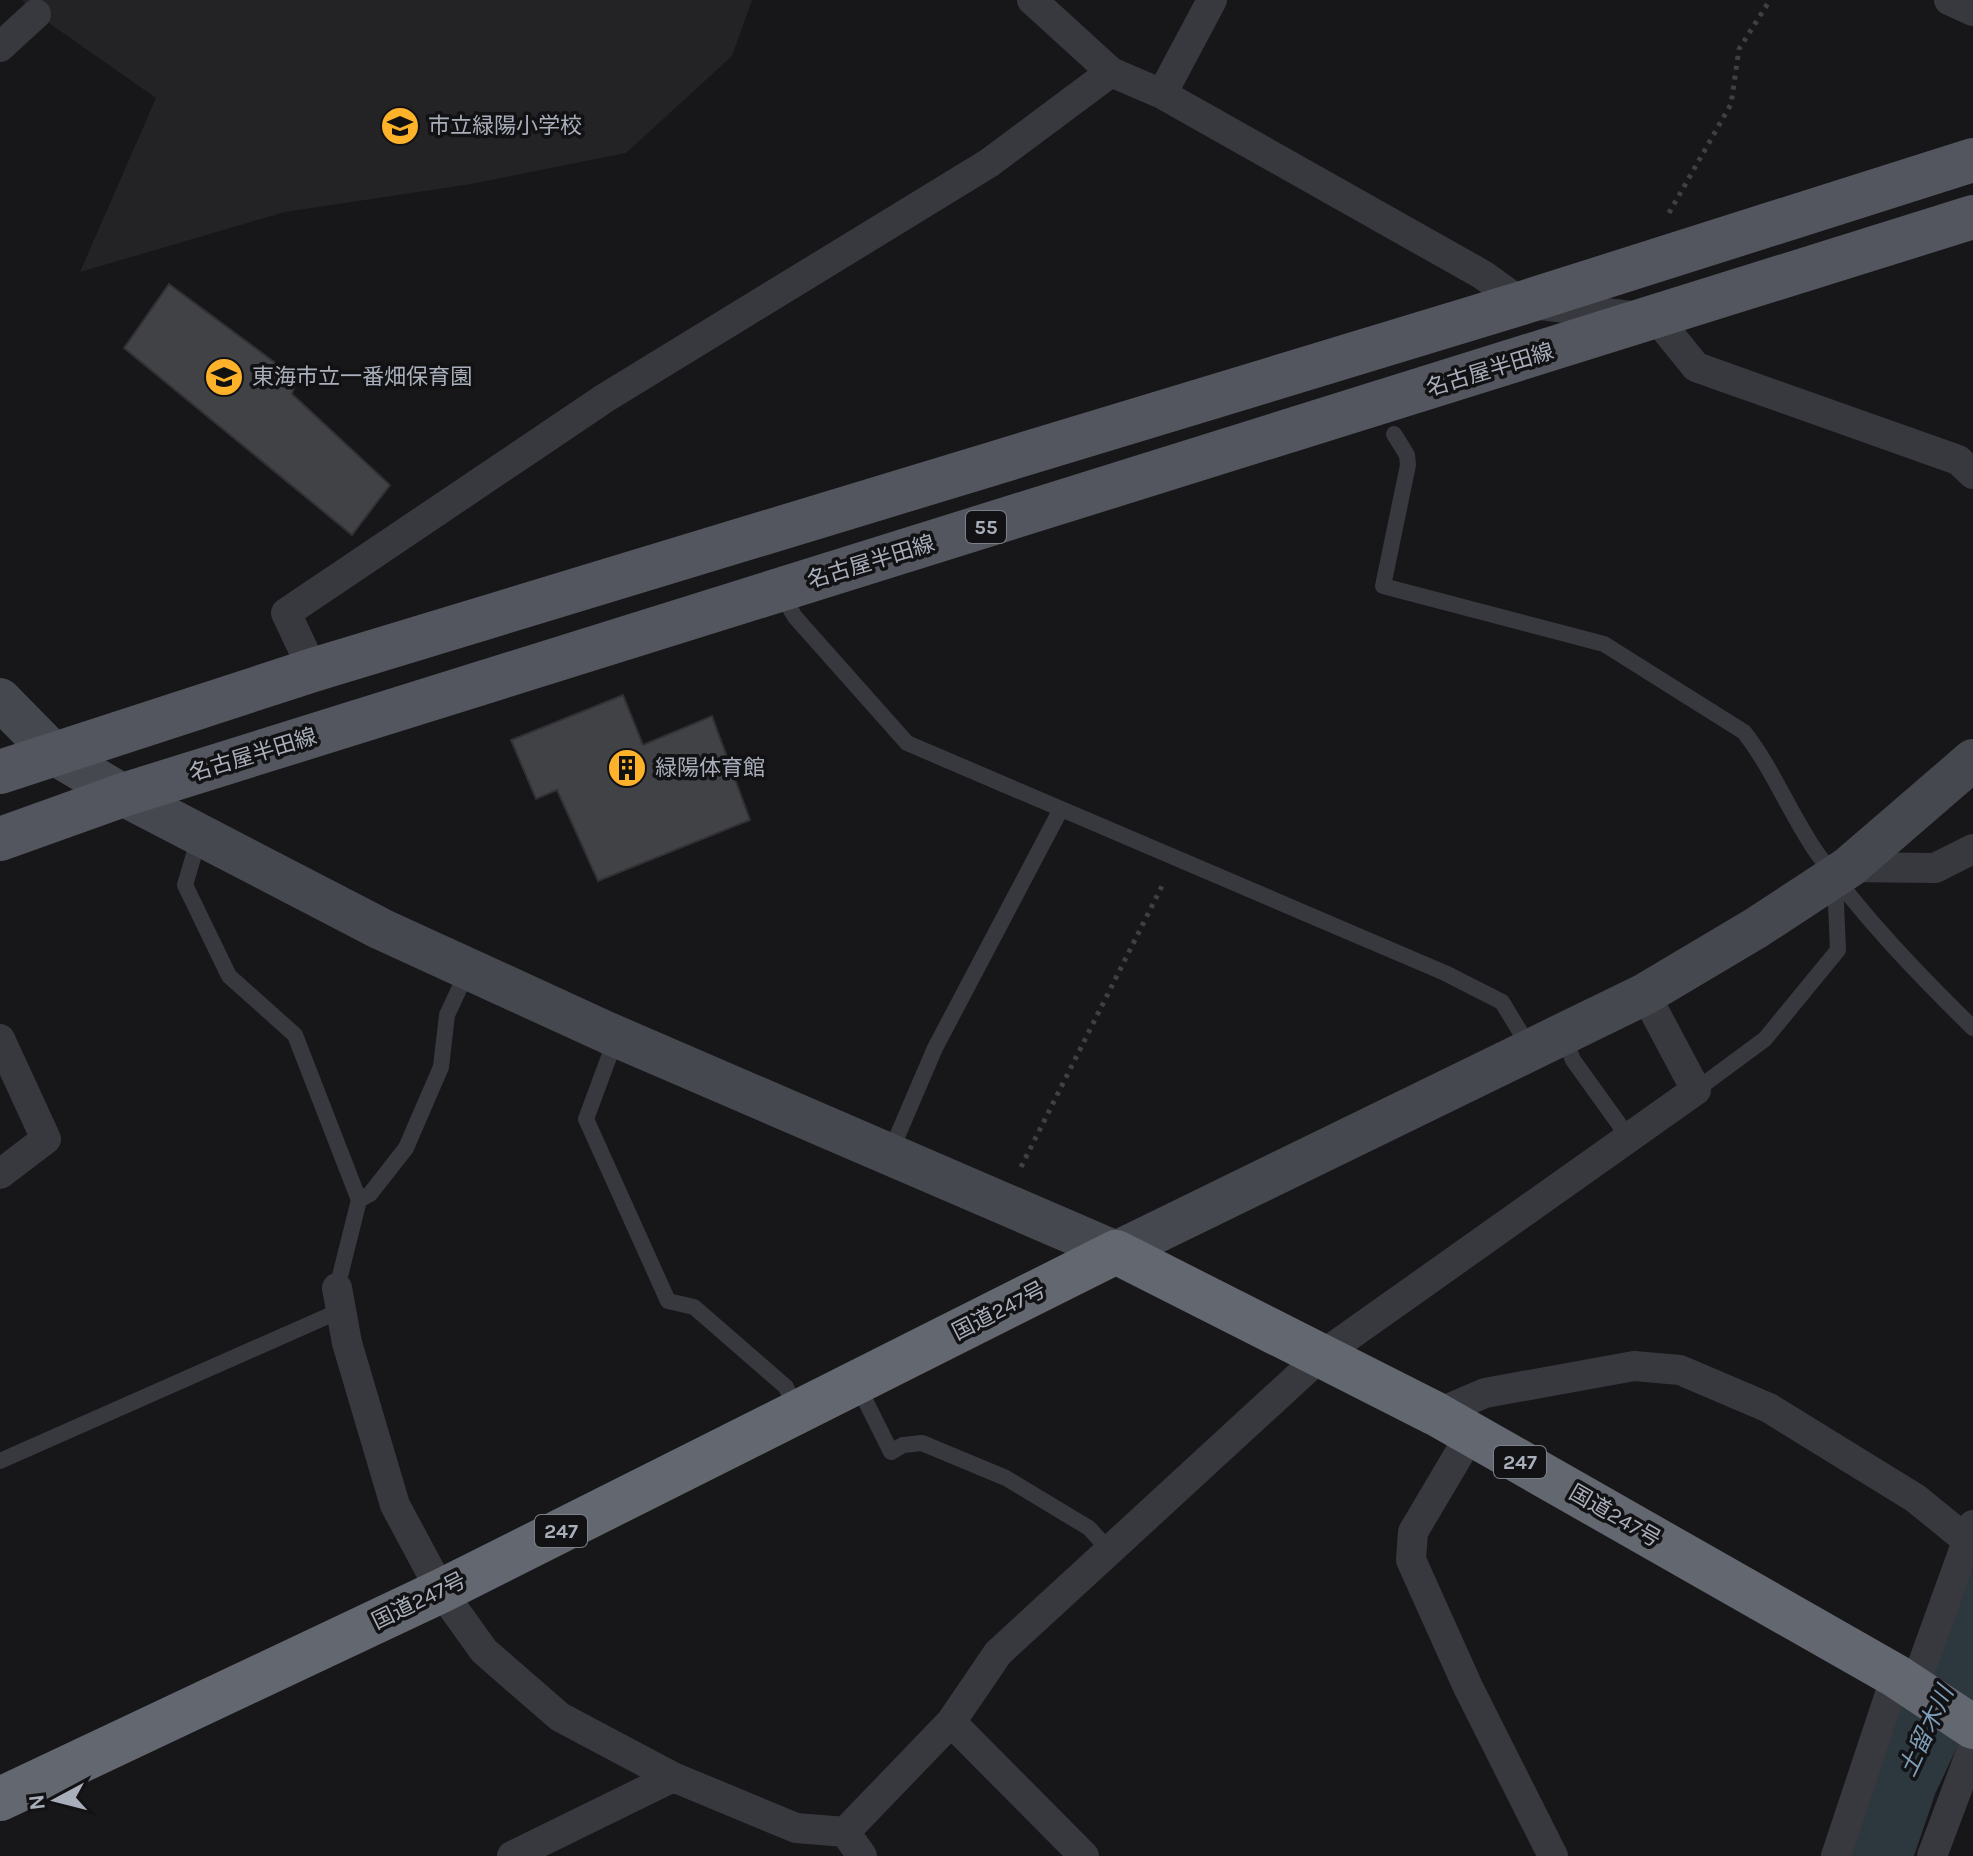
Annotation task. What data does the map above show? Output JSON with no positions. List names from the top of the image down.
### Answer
{
  "streets": {
    "highway": ["国道247号", "247"],
    "main road": ["名古屋半田線", "55"]
  },
  "water": ["土留木川"],
  "places": {
    "school or university": ["市立緑陽小学校", "東海市立一番畑保育園"],
    "building": ["緑陽体育館"]
  },
  "north": "left"
}
